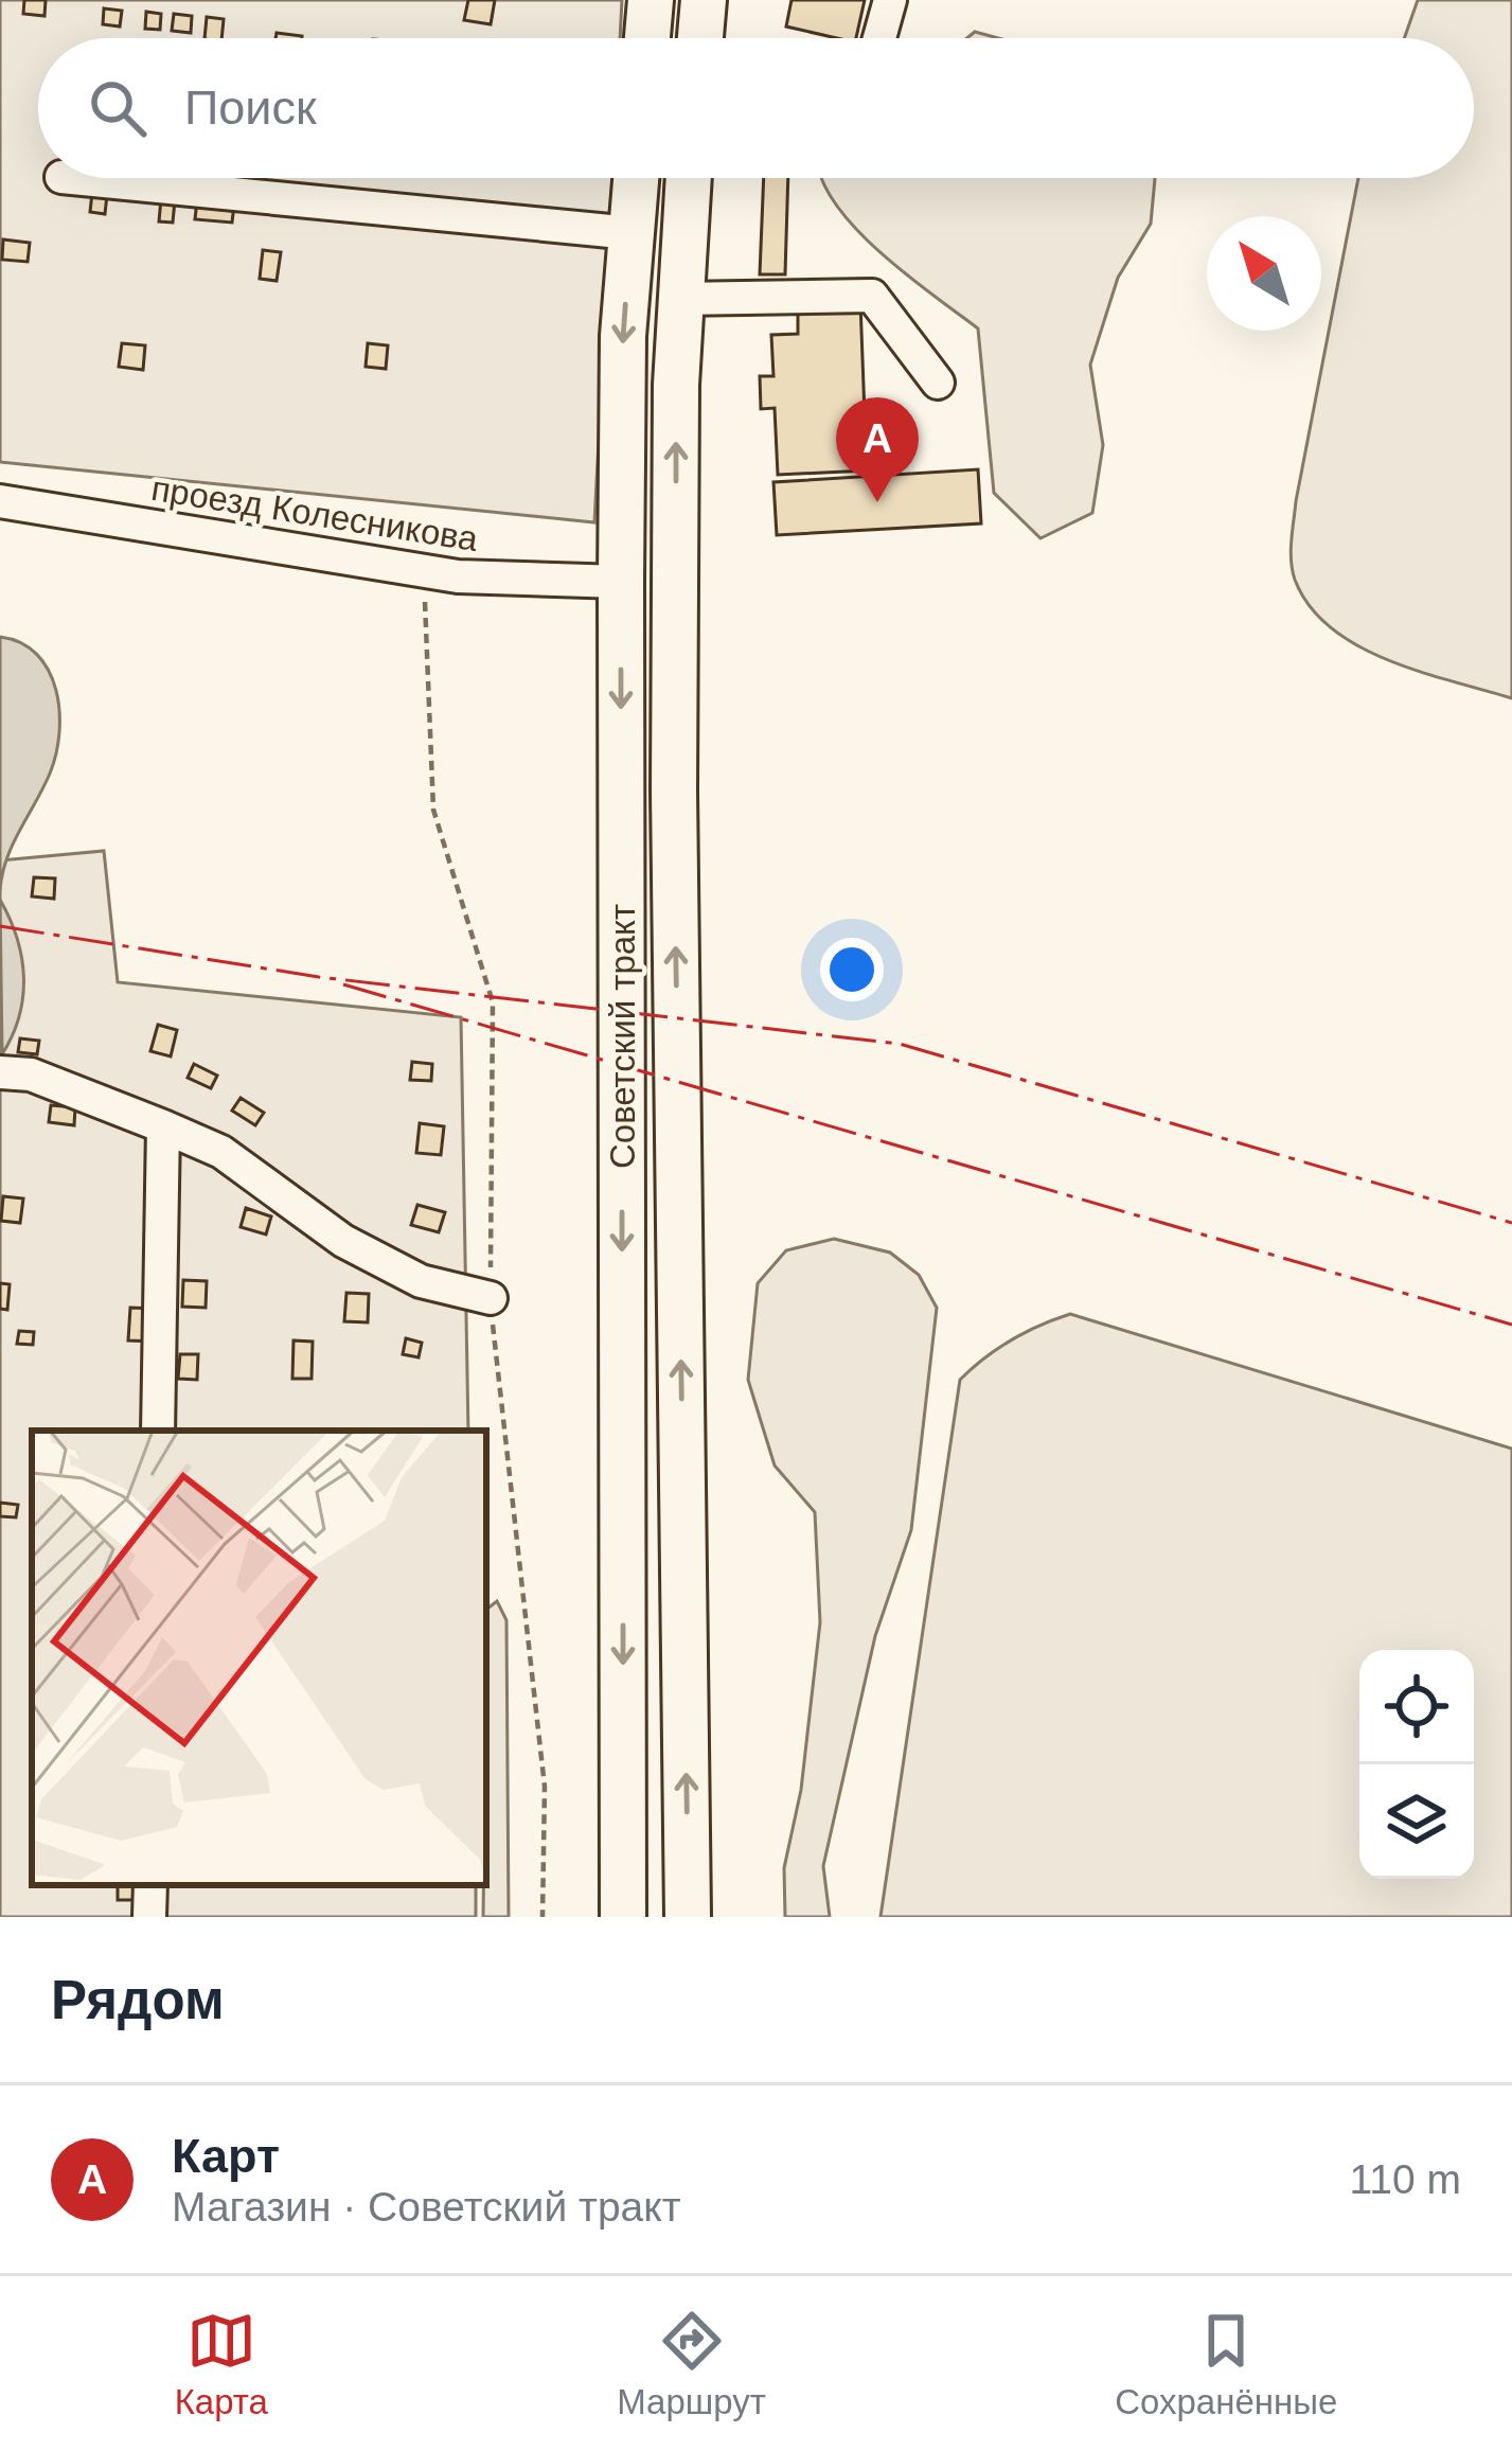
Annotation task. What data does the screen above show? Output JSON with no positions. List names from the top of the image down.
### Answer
{
  "streets": {
    "highway": ["Советский тракт"],
    "street": ["проезд Колесникова"]
  },
  "crossings": [
    ["проезд Колесникова", "Советский тракт"]
  ],
  "north": "top left",
  "page": {
    "search": "Поиск",
    "pins": "A",
    "heading": "Рядом",
    "list": [
      {
        "mark": "A",
        "name": "Карт",
        "note": "Магазин · Советский тракт",
        "value": "110 m"
      }
    ],
    "nav": ["Карта", "Маршрут", "Сохранённые"]
  }
}
